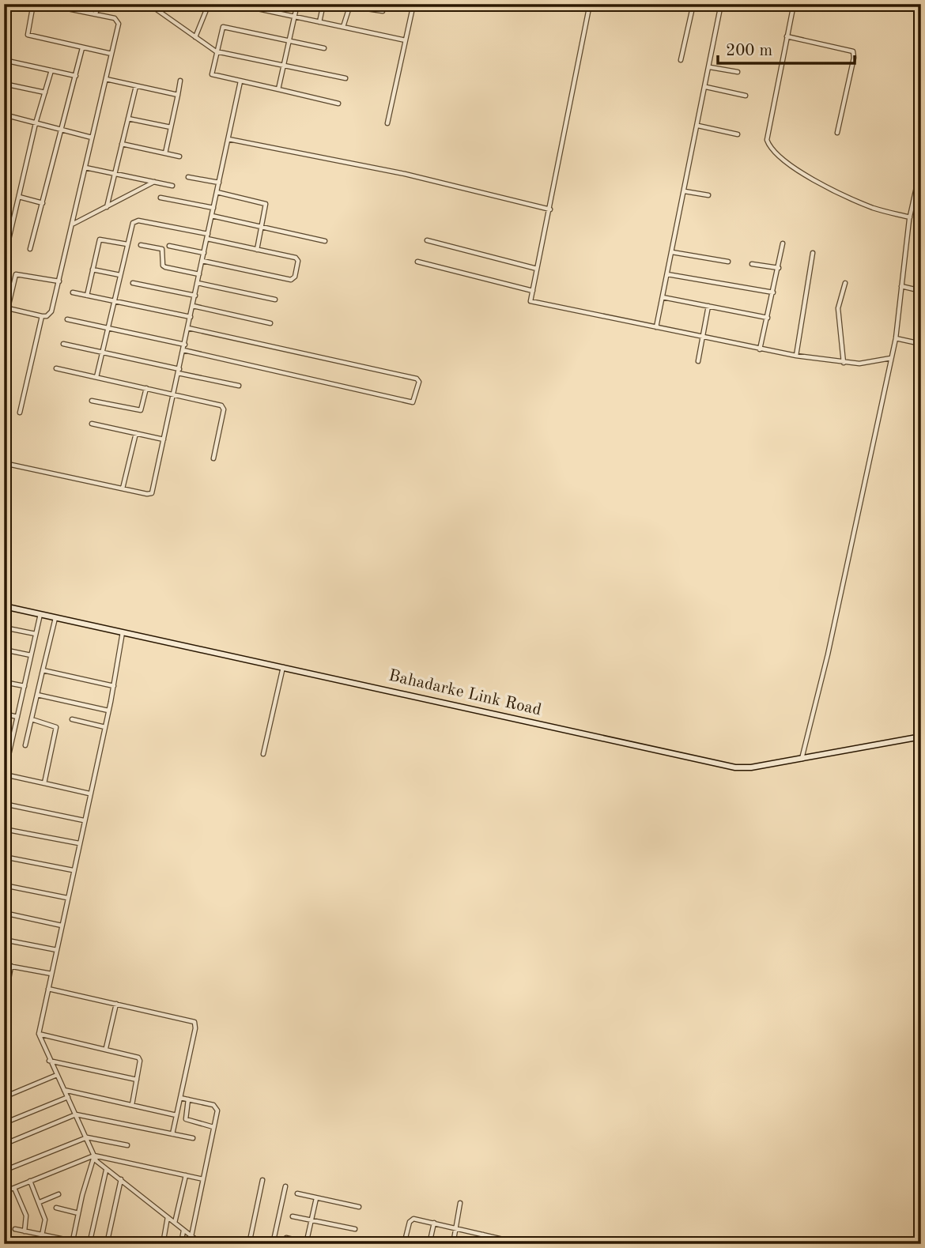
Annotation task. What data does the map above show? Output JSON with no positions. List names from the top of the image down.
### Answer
{
  "streets": {
    "street": ["Bahadarke Link Road"]
  },
  "scale_bar": "200 m"
}
